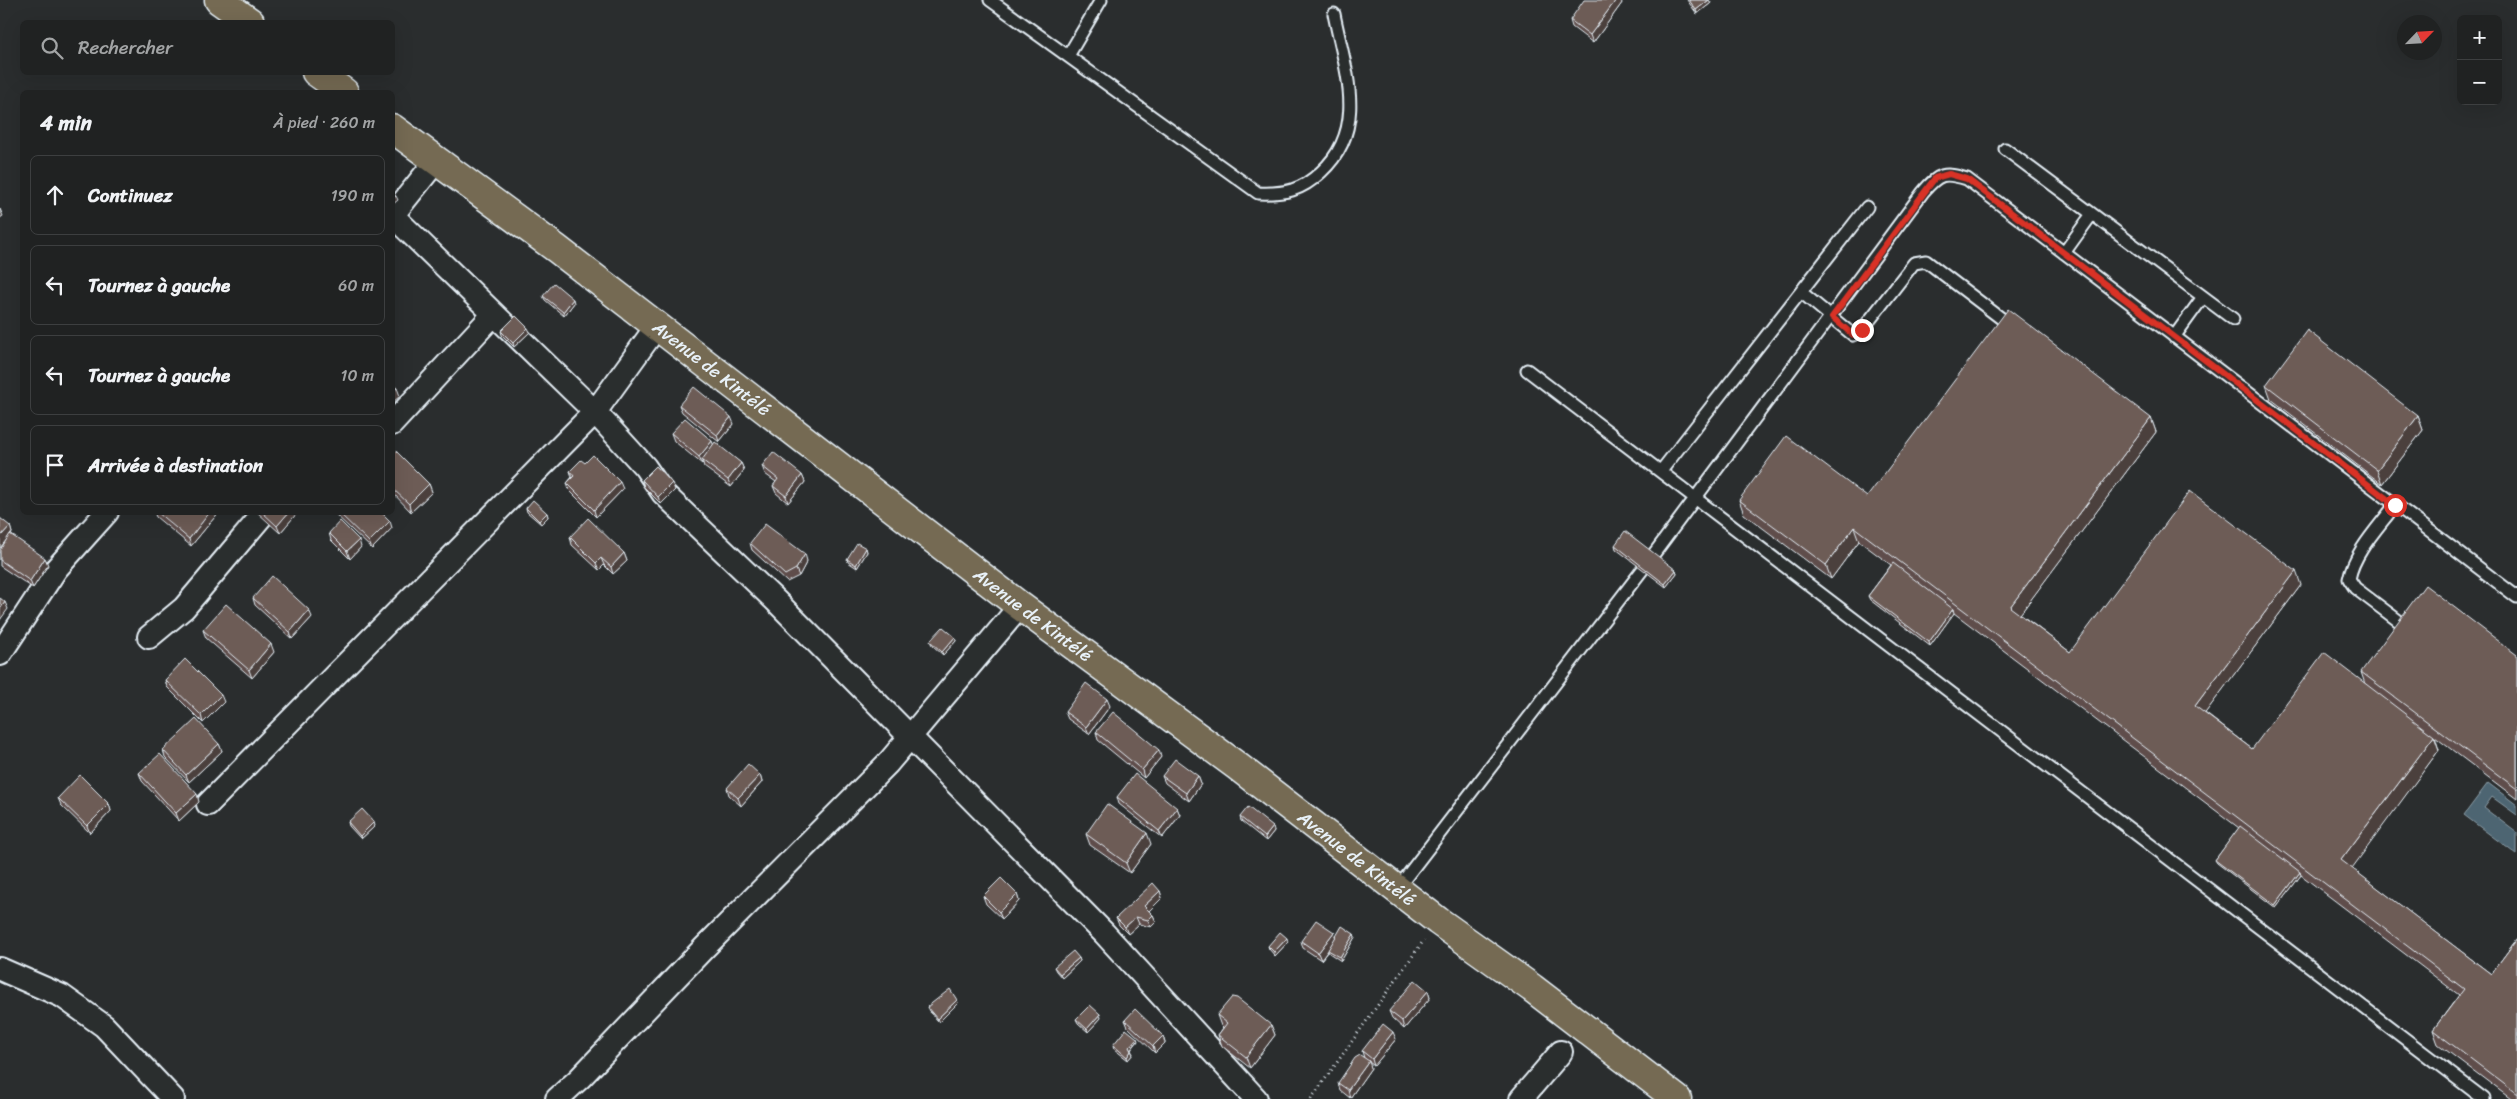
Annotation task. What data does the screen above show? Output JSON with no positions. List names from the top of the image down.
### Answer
{
  "streets": {
    "main road": ["Avenue de Kintélé"]
  },
  "north": "top right",
  "page": {
    "map_buttons": ["+", "−"],
    "search": "Rechercher",
    "heading": ["4 min", "À pied · 260 m"],
    "list": [
      ["Continuez", "190 m"],
      ["Tournez à gauche", "60 m"],
      ["Tournez à gauche", "10 m"],
      "Arrivée à destination"
    ]
  }
}
